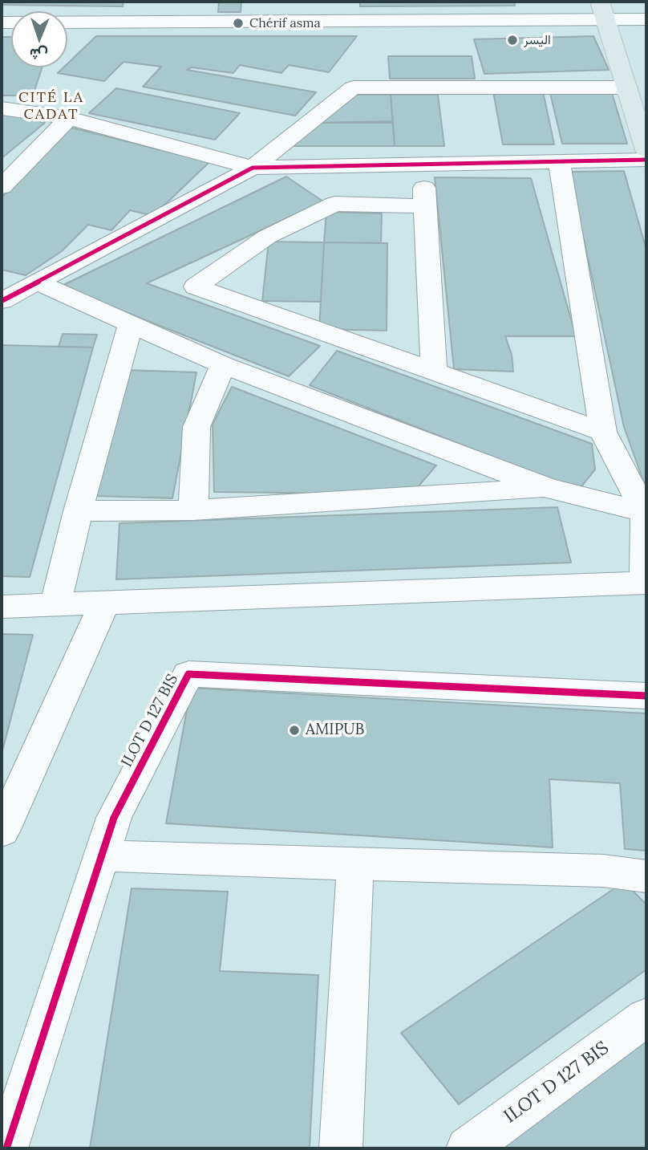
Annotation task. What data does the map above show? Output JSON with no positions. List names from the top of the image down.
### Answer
{
  "streets": {
    "street": ["ILOT D 127 BIS"]
  },
  "districts": ["CITÉ LA CADAT"],
  "places": ["Chérif asma", "اليسر", "AMIPUB"],
  "north": "bottom"
}
